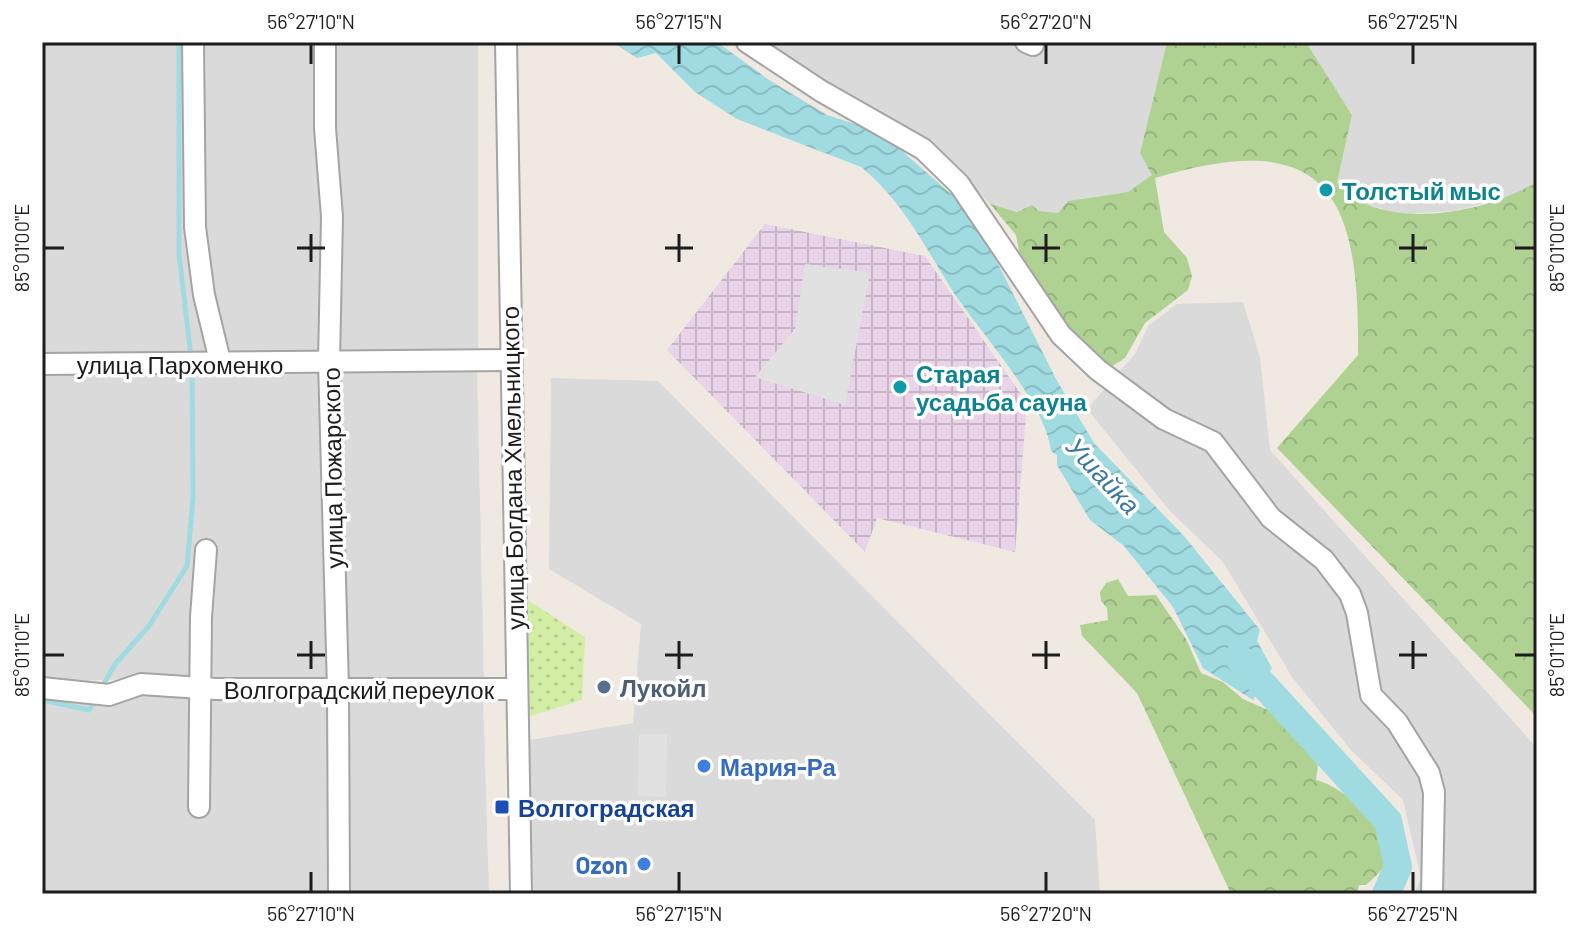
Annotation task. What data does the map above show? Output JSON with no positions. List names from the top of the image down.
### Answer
{
  "streets": {
    "street": [
      "улица Пархоменко",
      "улица Пожарского",
      "улица Богдана Хмельницкого",
      "Волгоградский переулок"
    ]
  },
  "crossings": [
    ["улица Пархоменко", "улица Пожарского"],
    ["улица Пархоменко", "улица Богдана Хмельницкого"],
    ["улица Пожарского", "Волгоградский переулок"],
    ["улица Богдана Хмельницкого", "Волгоградский переулок"]
  ],
  "water": ["Ушайка"],
  "places": {
    "other": [
      "Толстый мыс",
      "Старая усадьба сауна",
      "Лукойл",
      "Мария-Ра",
      "Ozon"
    ],
    "transit": ["Волгоградская"]
  },
  "coordinates": [
    "56°27'10\"N",
    "56°27'15\"N",
    "56°27'20\"N",
    "56°27'25\"N",
    "85°01'00\"E",
    "85°01'10\"E"
  ]
}
